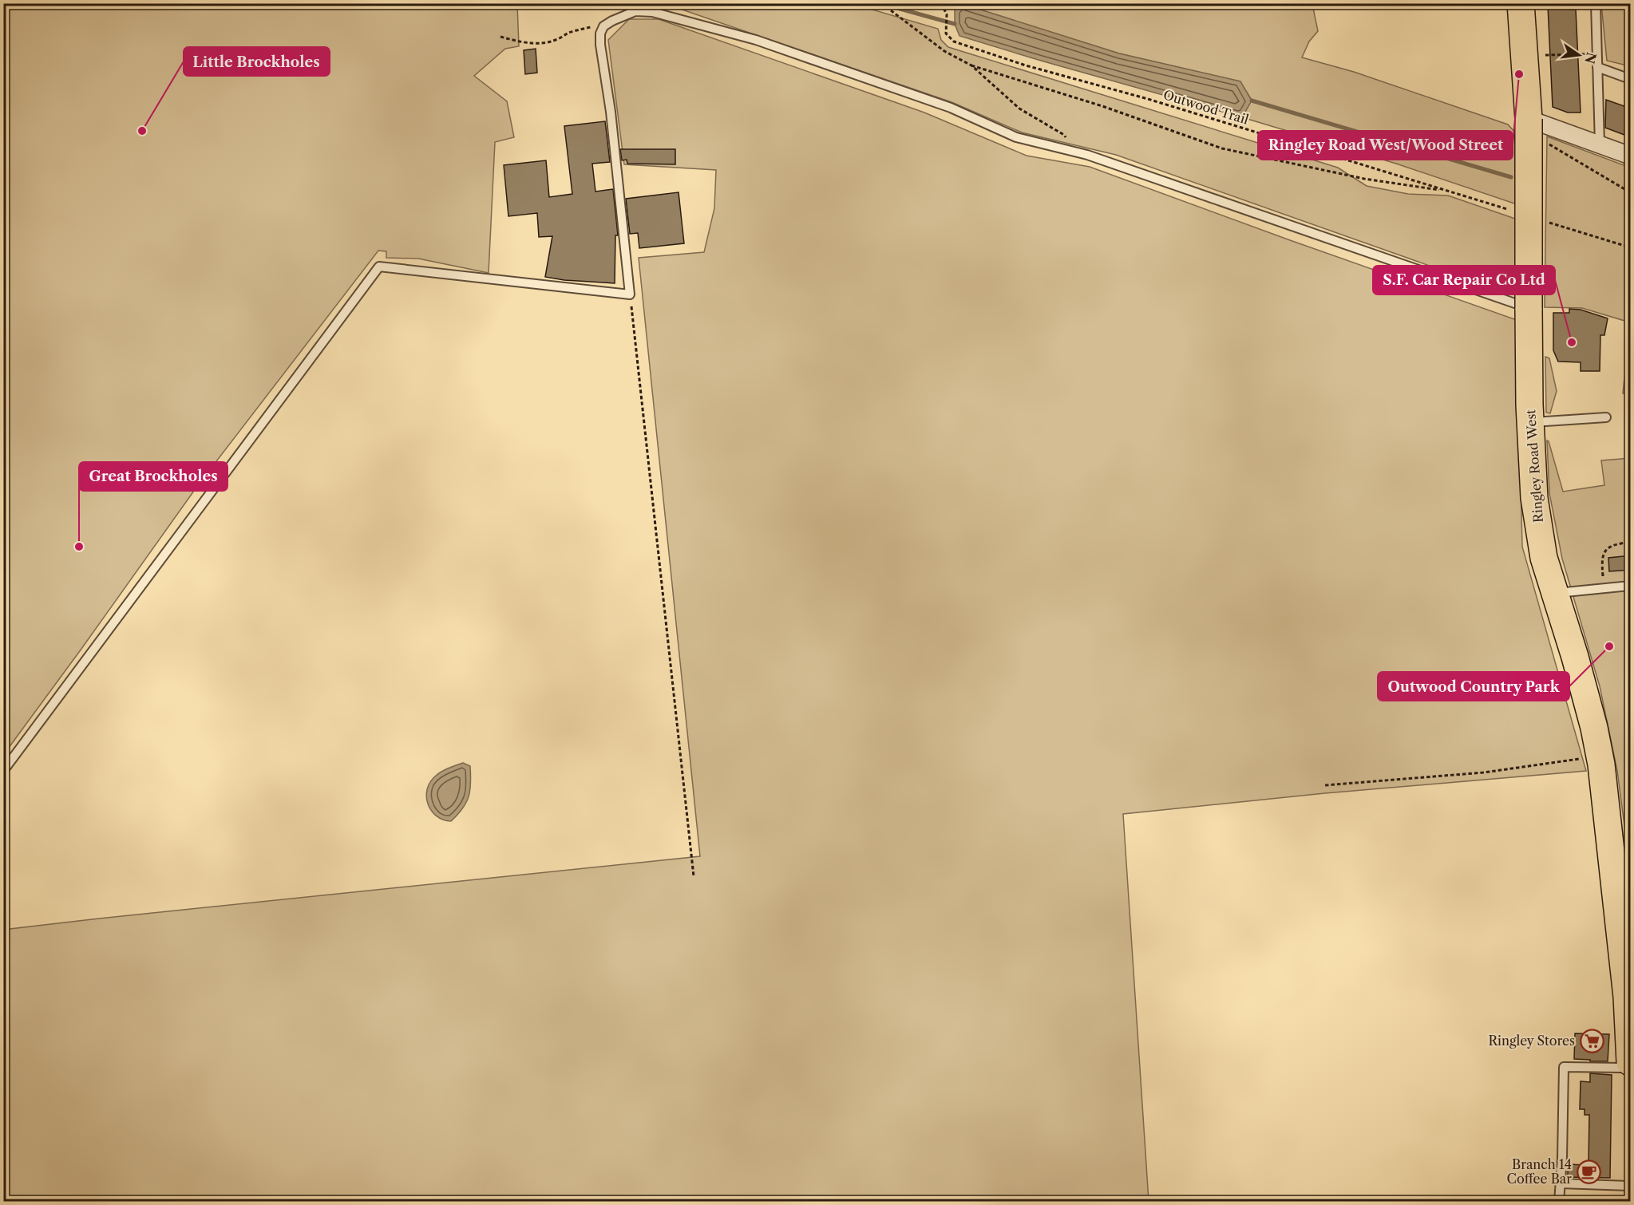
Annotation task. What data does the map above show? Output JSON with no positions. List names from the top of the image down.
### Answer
{
  "streets": {
    "main road": ["Ringley Road West"],
    "path": ["Outwood Trail"]
  },
  "places": {
    "other": [
      "Ringley Road West/Wood Street",
      "Little Brockholes",
      "S.F. Car Repair Co Ltd",
      "Great Brockholes",
      "Outwood Country Park"
    ],
    "supermarket": ["Ringley Stores"],
    "cafe": ["Branch 14 Coffee Bar"]
  },
  "north": "right"
}
